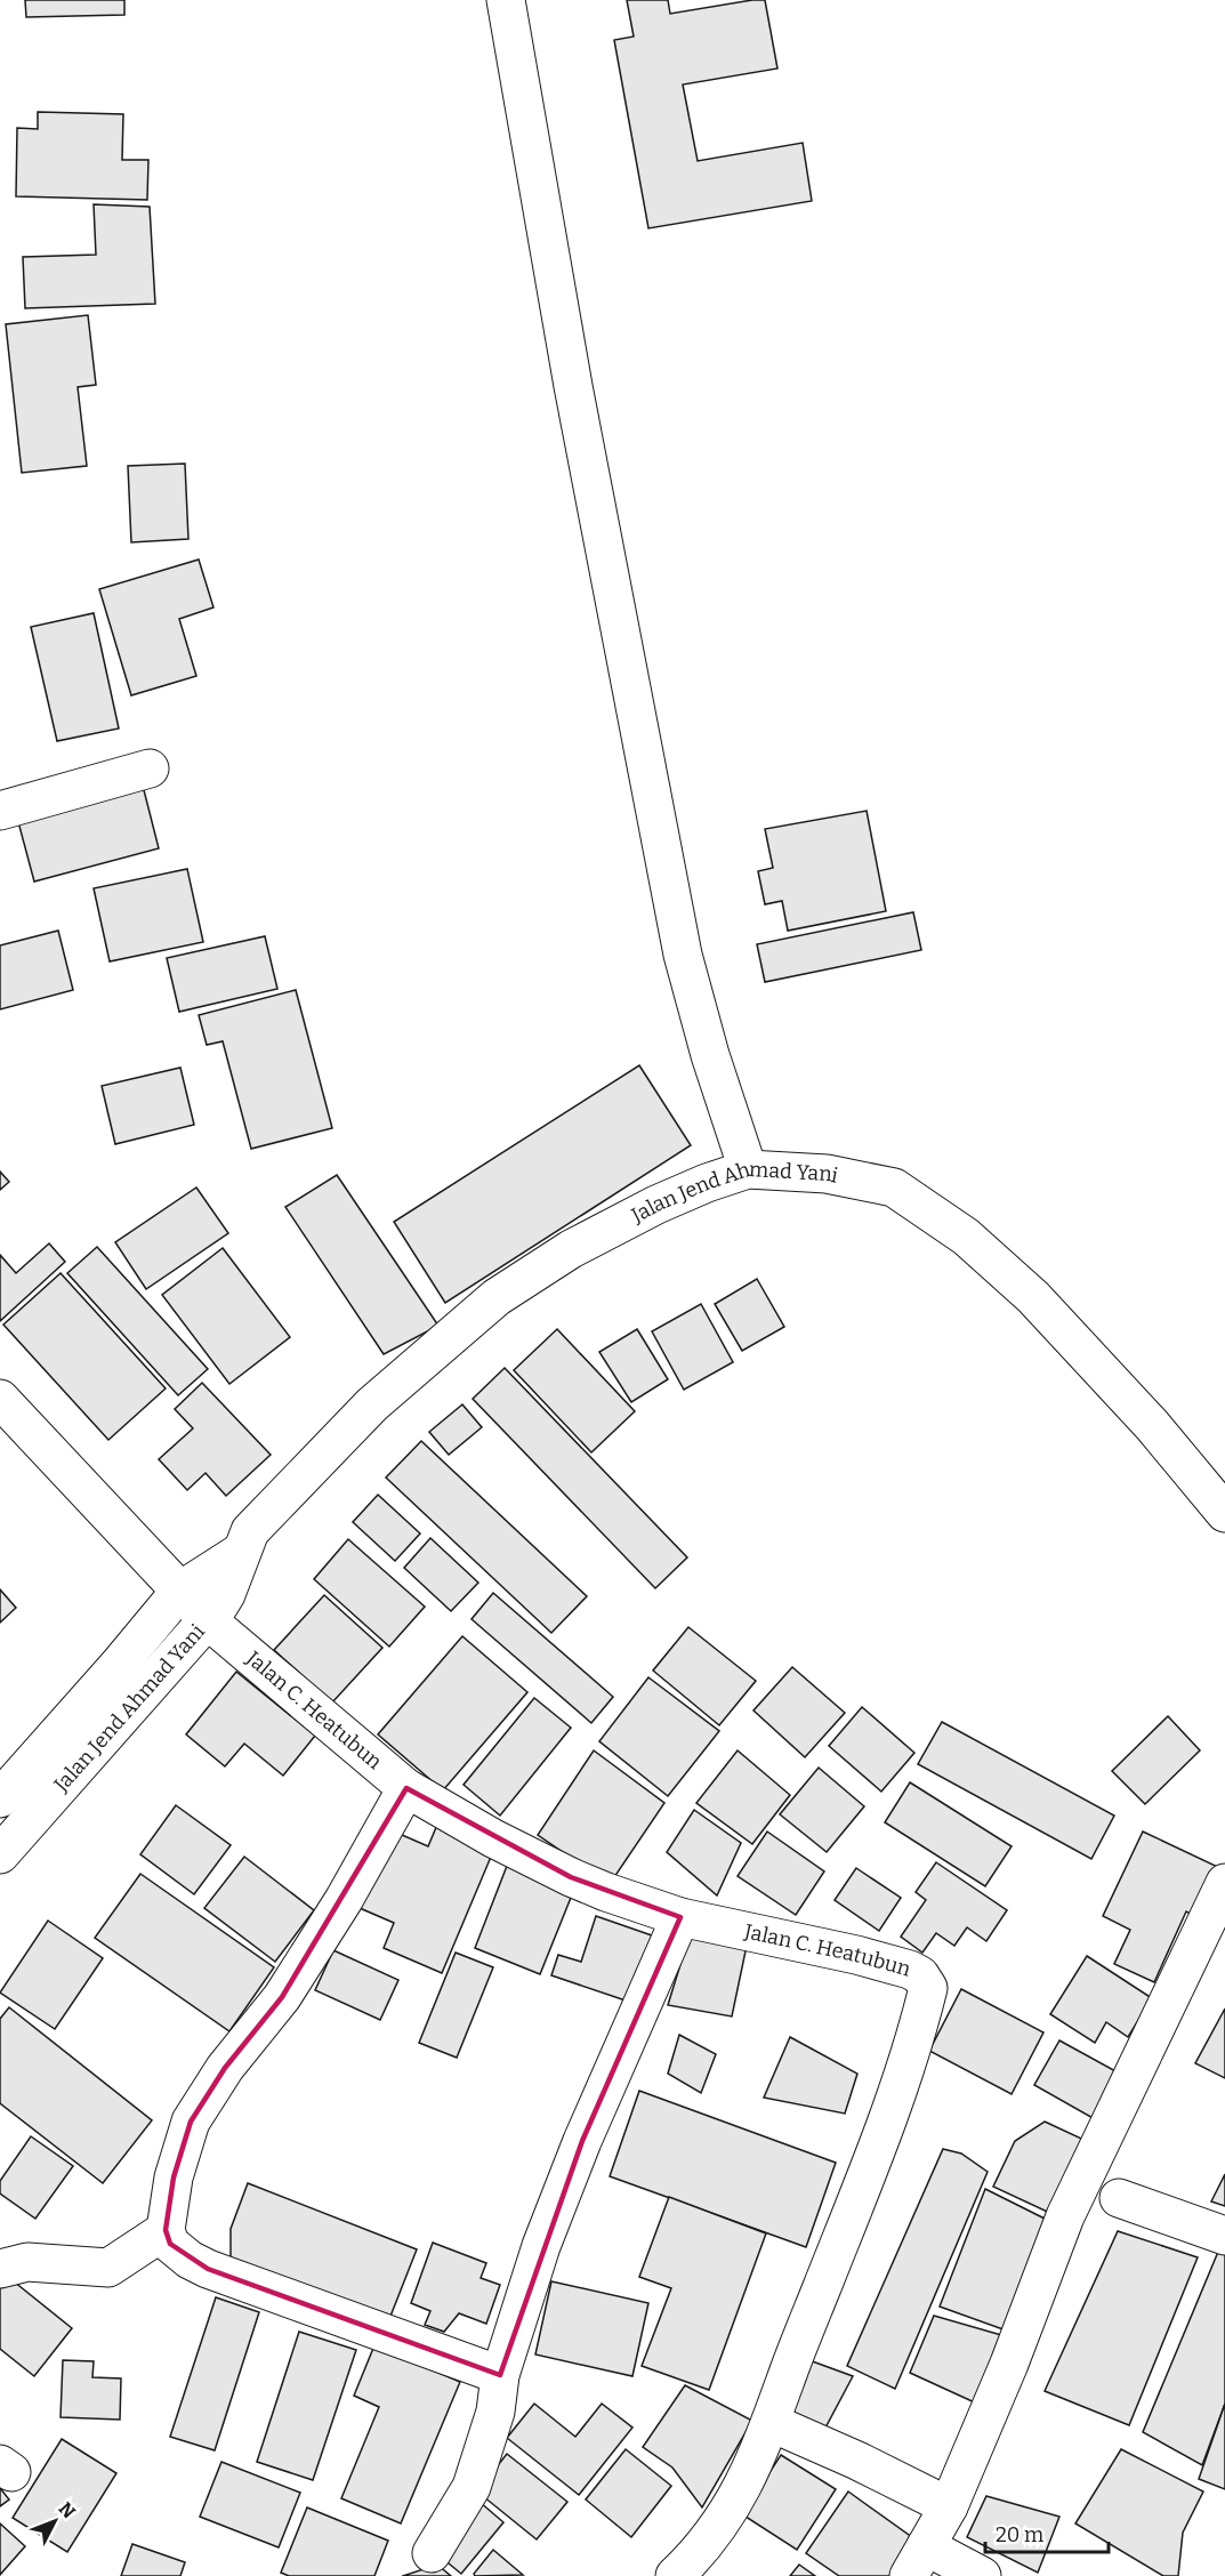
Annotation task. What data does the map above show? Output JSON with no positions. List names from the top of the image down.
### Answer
{
  "streets": {
    "street": ["Jalan Jend Ahmad Yani", "Jalan C. Heatubun"]
  },
  "crossings": [
    ["Jalan Jend Ahmad Yani", "Jalan C. Heatubun"]
  ],
  "scale_bar": "20 m",
  "north": "top right"
}
